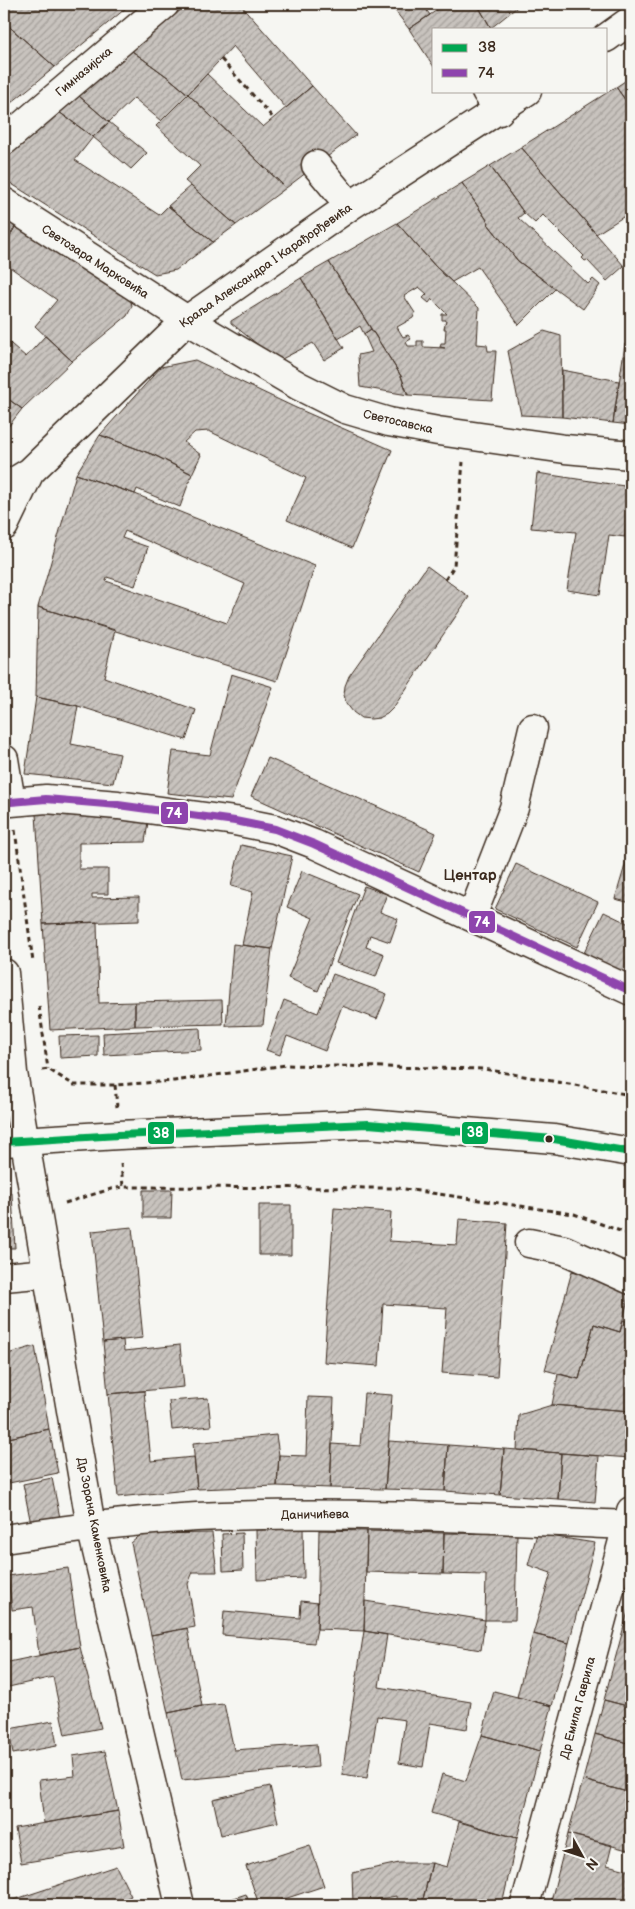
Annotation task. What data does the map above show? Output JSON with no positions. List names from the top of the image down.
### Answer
{
  "streets": {
    "street": [
      "Гимназијска",
      "Светозара Марковића",
      "Краља Александра I Карађорђевића",
      "Светосавска",
      "Даничићева",
      "Др Зорана Каменковића",
      "Др Емила Гаврила"
    ]
  },
  "crossings": [
    ["Светозара Марковића", "Краља Александра I Карађорђевића"],
    ["Светозара Марковића", "Светосавска"],
    ["Краља Александра I Карађорђевића", "Светосавска"],
    ["Даничићева", "Др Зорана Каменковића"],
    ["Даничићева", "Др Емила Гаврила"]
  ],
  "districts": ["Центар"],
  "lines": ["transit line 74", "transit line 38"],
  "legend": ["38", "74"],
  "north": "bottom right"
}
